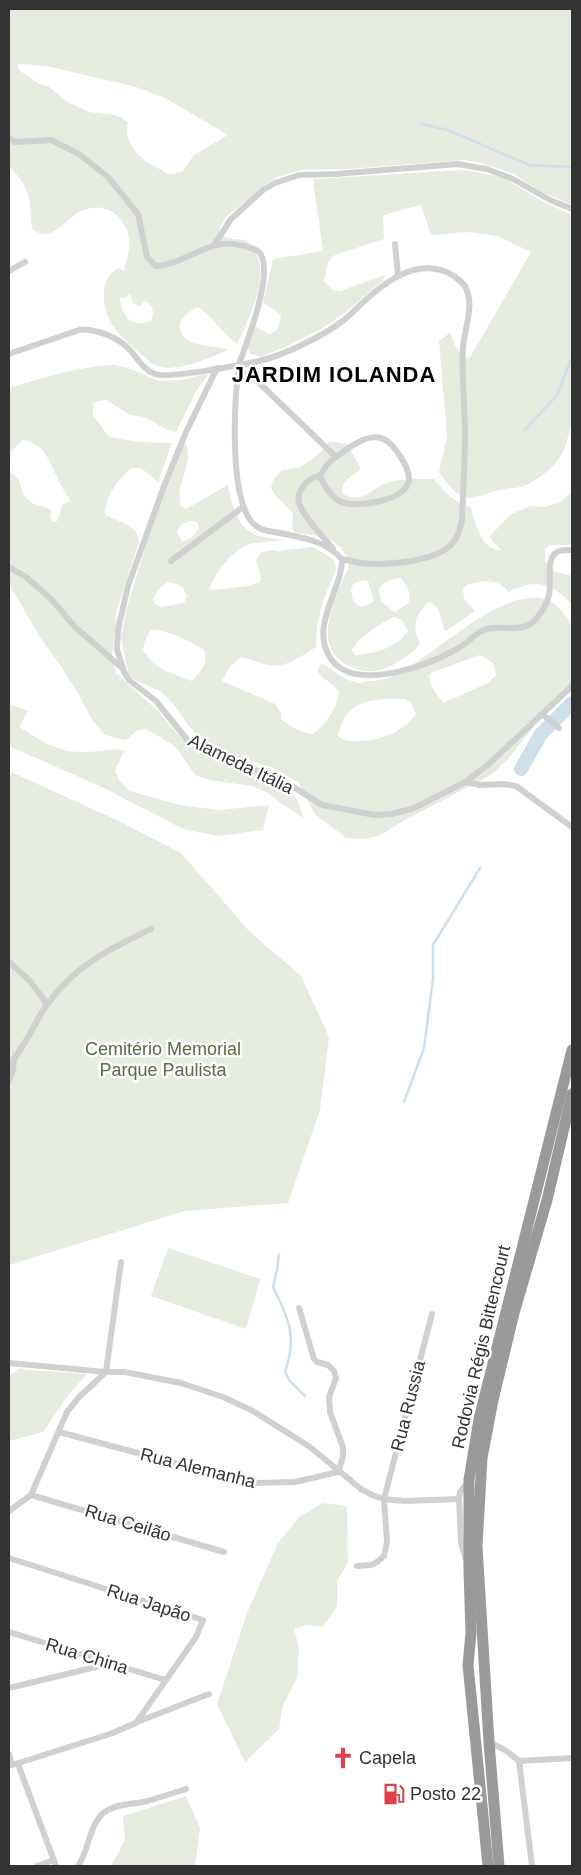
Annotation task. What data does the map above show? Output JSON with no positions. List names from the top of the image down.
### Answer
{
  "streets": {
    "highway": ["Rodovia Régis Bittencourt"],
    "street": [
      "Alameda Itália",
      "Rua Russia",
      "Rua Alemanha",
      "Rua Ceilão",
      "Rua Japão",
      "Rua China"
    ]
  },
  "crossings": [
    ["Rua Japão", "Rua China"]
  ],
  "districts": ["JARDIM IOLANDA"],
  "parks": ["Cemitério Memorial Parque Paulista"],
  "places": {
    "church": ["Capela"],
    "fuel station": ["Posto 22"]
  }
}
